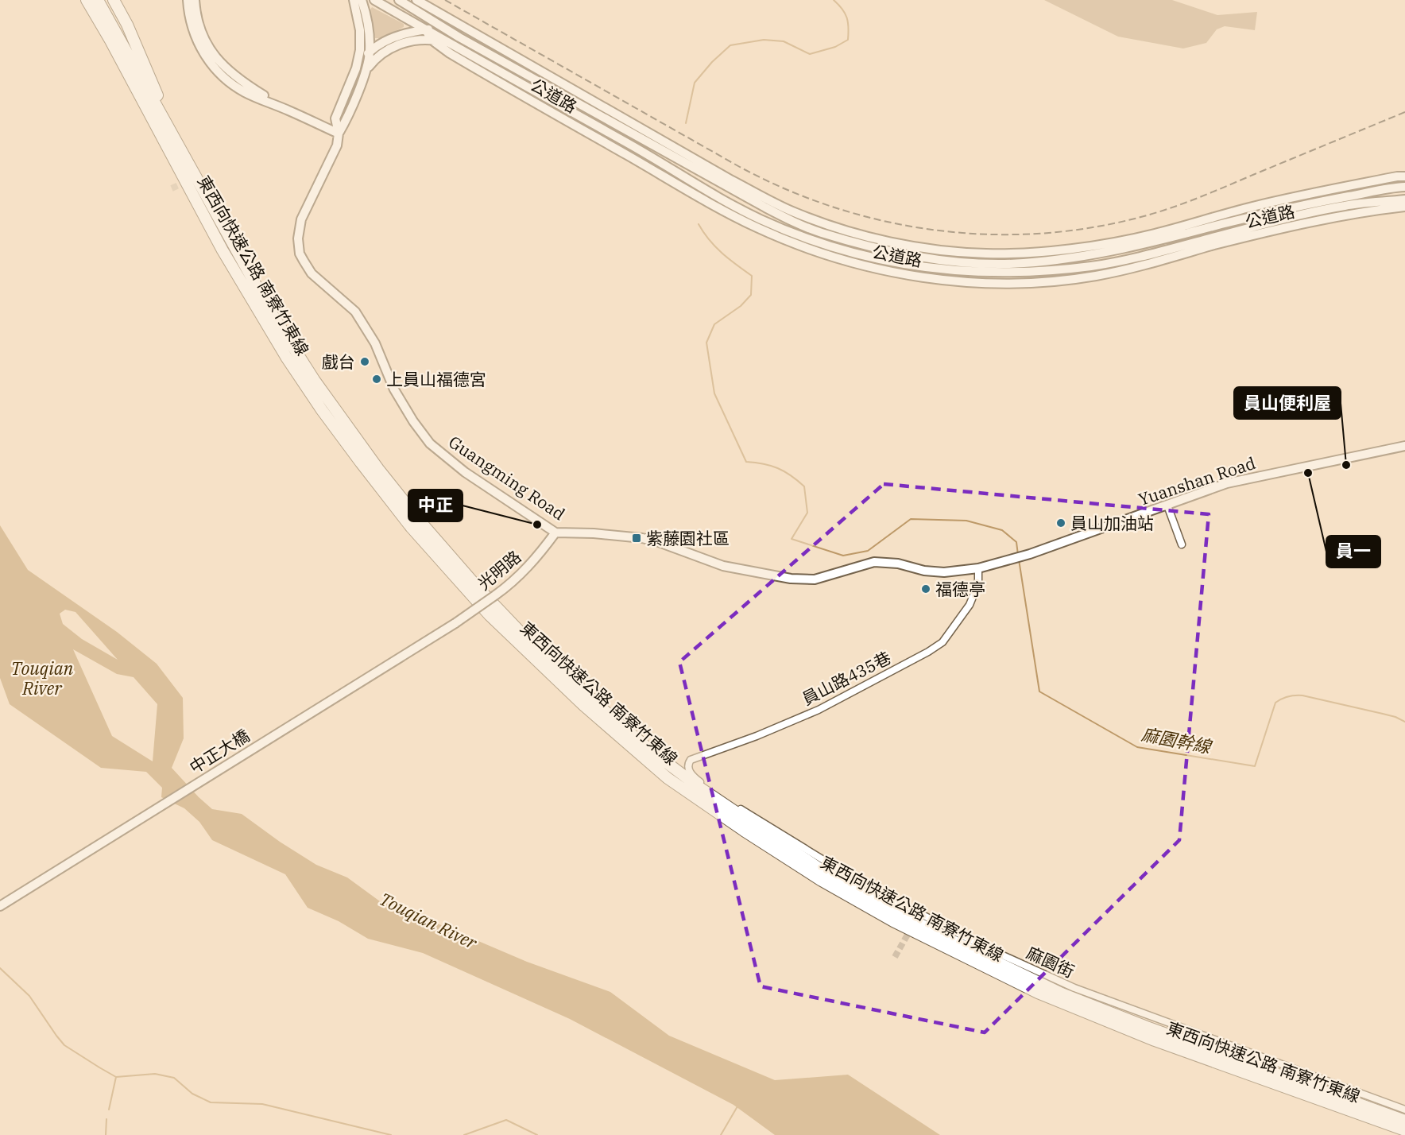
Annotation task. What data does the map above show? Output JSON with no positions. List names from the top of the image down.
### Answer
{
  "streets": {
    "highway": ["東西向快速公路 南寮竹東線"],
    "street": [
      "公道路",
      "Guangming Road",
      "Yuanshan Road",
      "光明路",
      "員山路435巷",
      "中正大橋",
      "麻園街"
    ]
  },
  "crossings": [
    ["公道路", "Guangming Road"],
    ["Guangming Road", "Yuanshan Road"],
    ["Guangming Road", "光明路"],
    ["Guangming Road", "員山路435巷"],
    ["Yuanshan Road", "員山路435巷"],
    ["光明路", "中正大橋"],
    ["員山路435巷", "麻園街"]
  ],
  "water": ["Touqian River", "麻園幹線"],
  "places": {
    "other": [
      "戲台",
      "上員山福德宮",
      "員山便利屋",
      "員一",
      "員山加油站",
      "中正",
      "福德亭"
    ],
    "transit": ["紫藤園社區"]
  }
}
